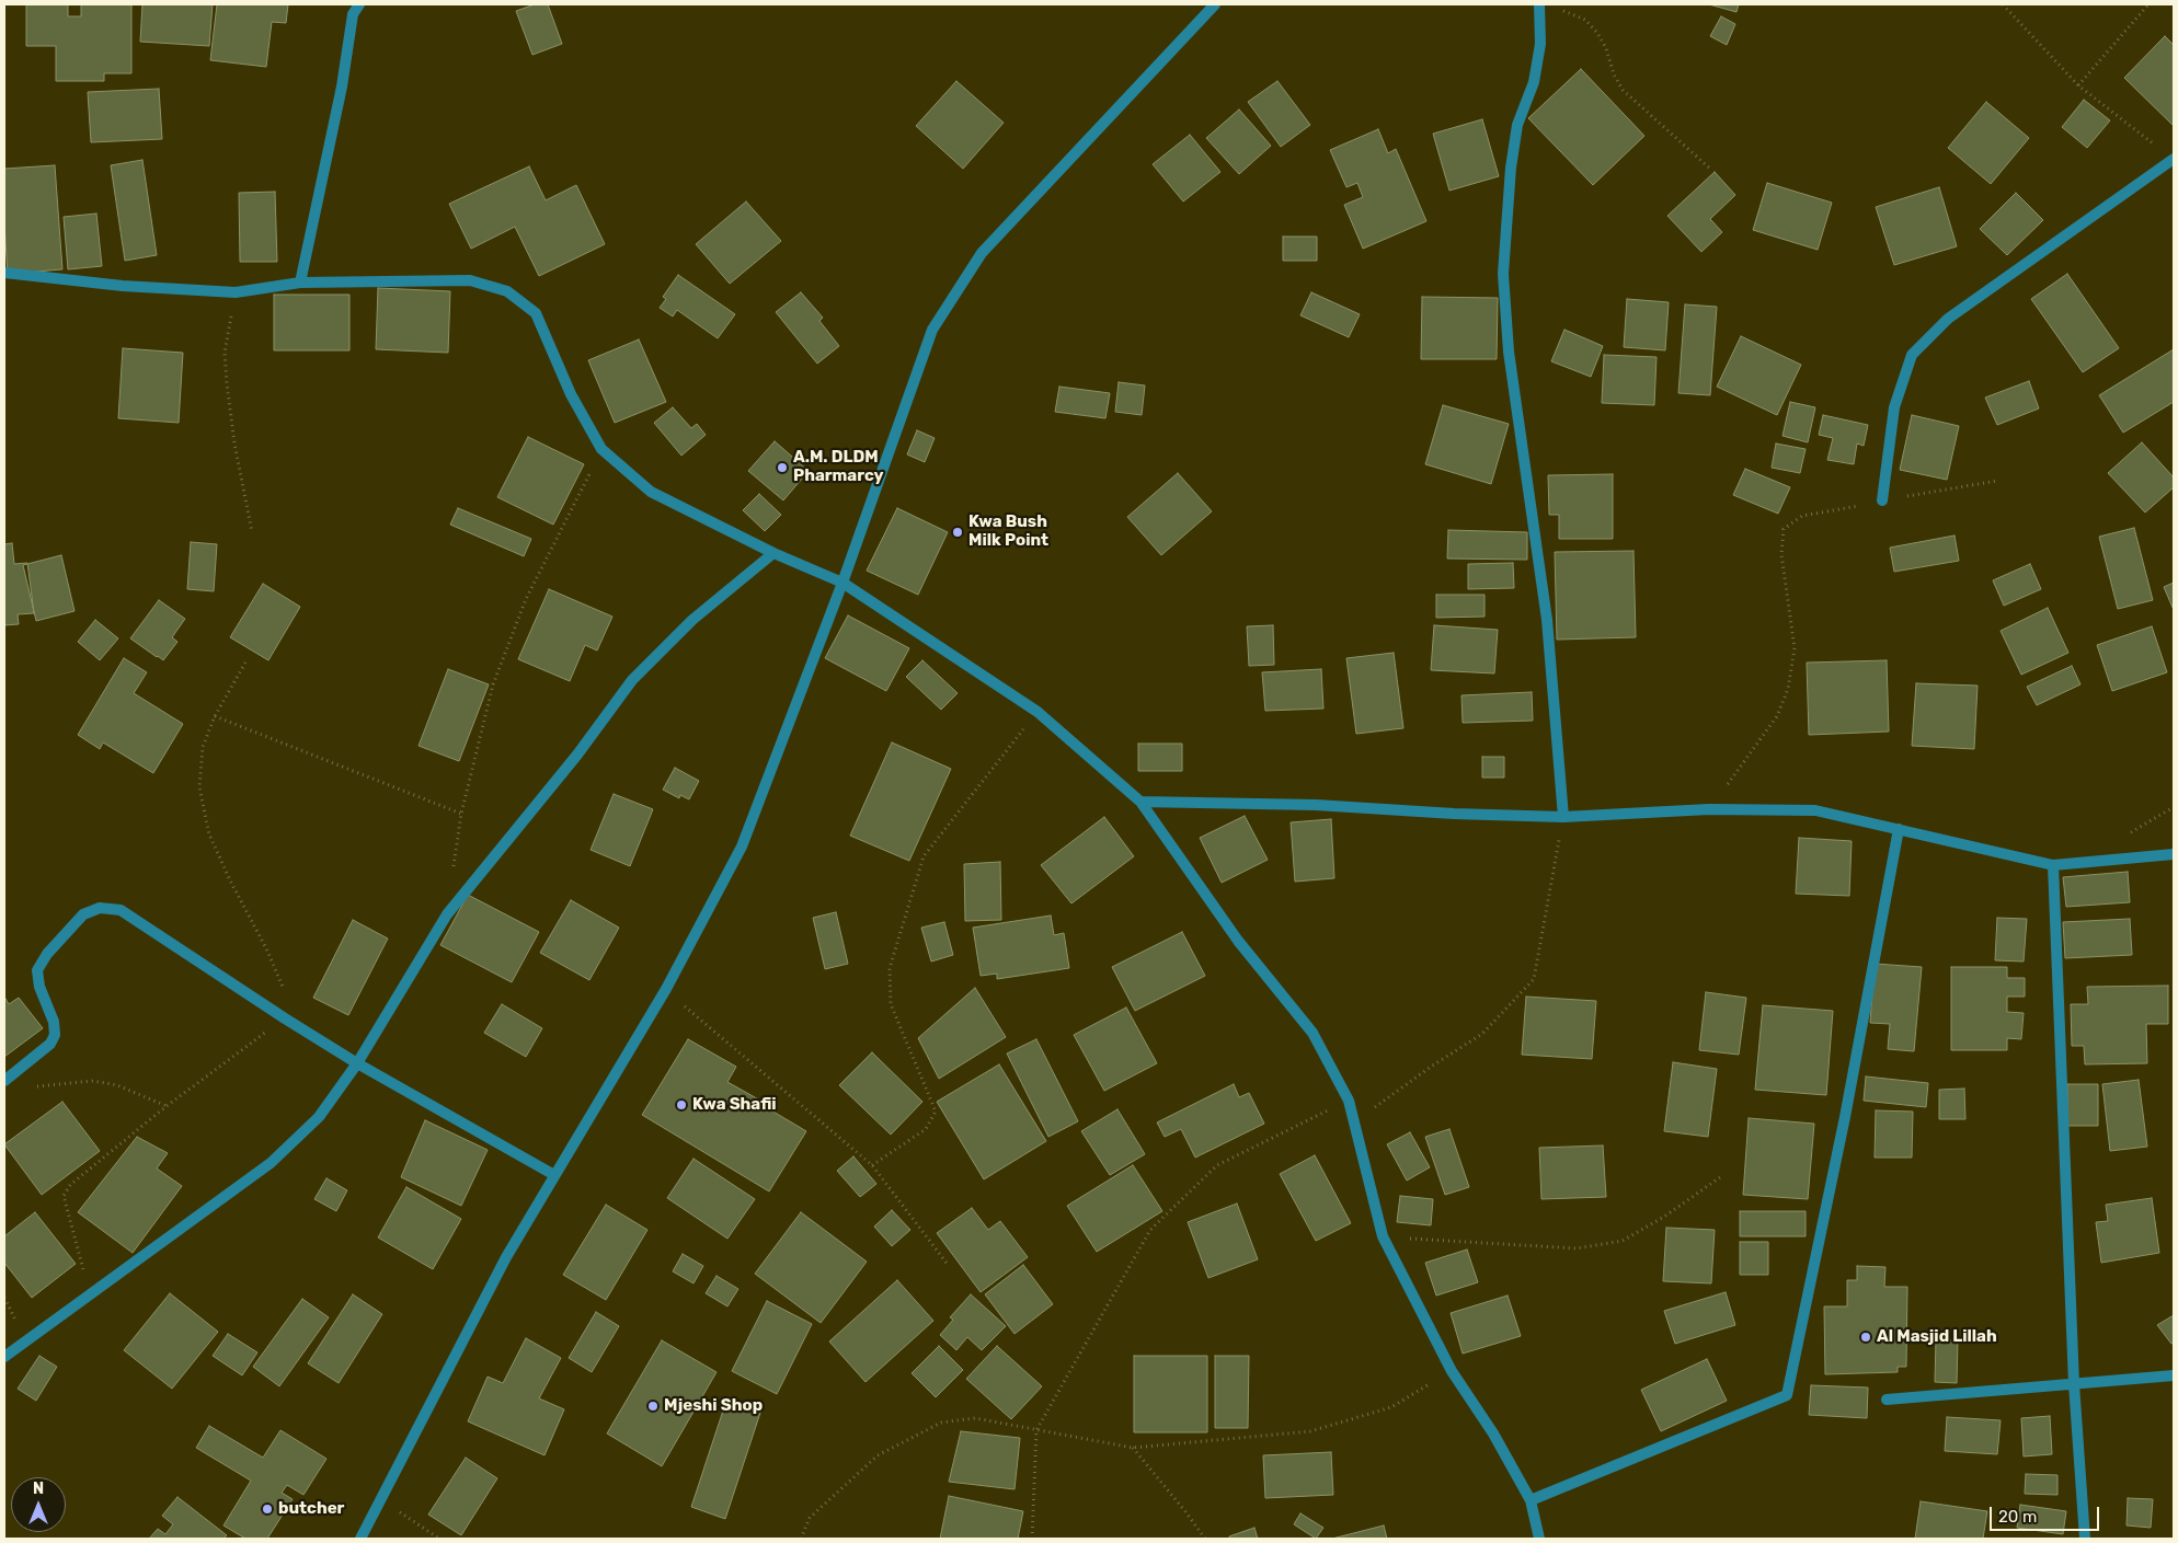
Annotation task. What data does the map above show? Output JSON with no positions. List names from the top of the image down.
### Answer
{
  "places": [
    "A.M. DLDM Pharmarcy",
    "Kwa Bush Milk Point",
    "Kwa Shafii",
    "Al Masjid Lillah",
    "Mjeshi Shop",
    "butcher"
  ],
  "scale_bar": "20 m",
  "north": "top"
}
